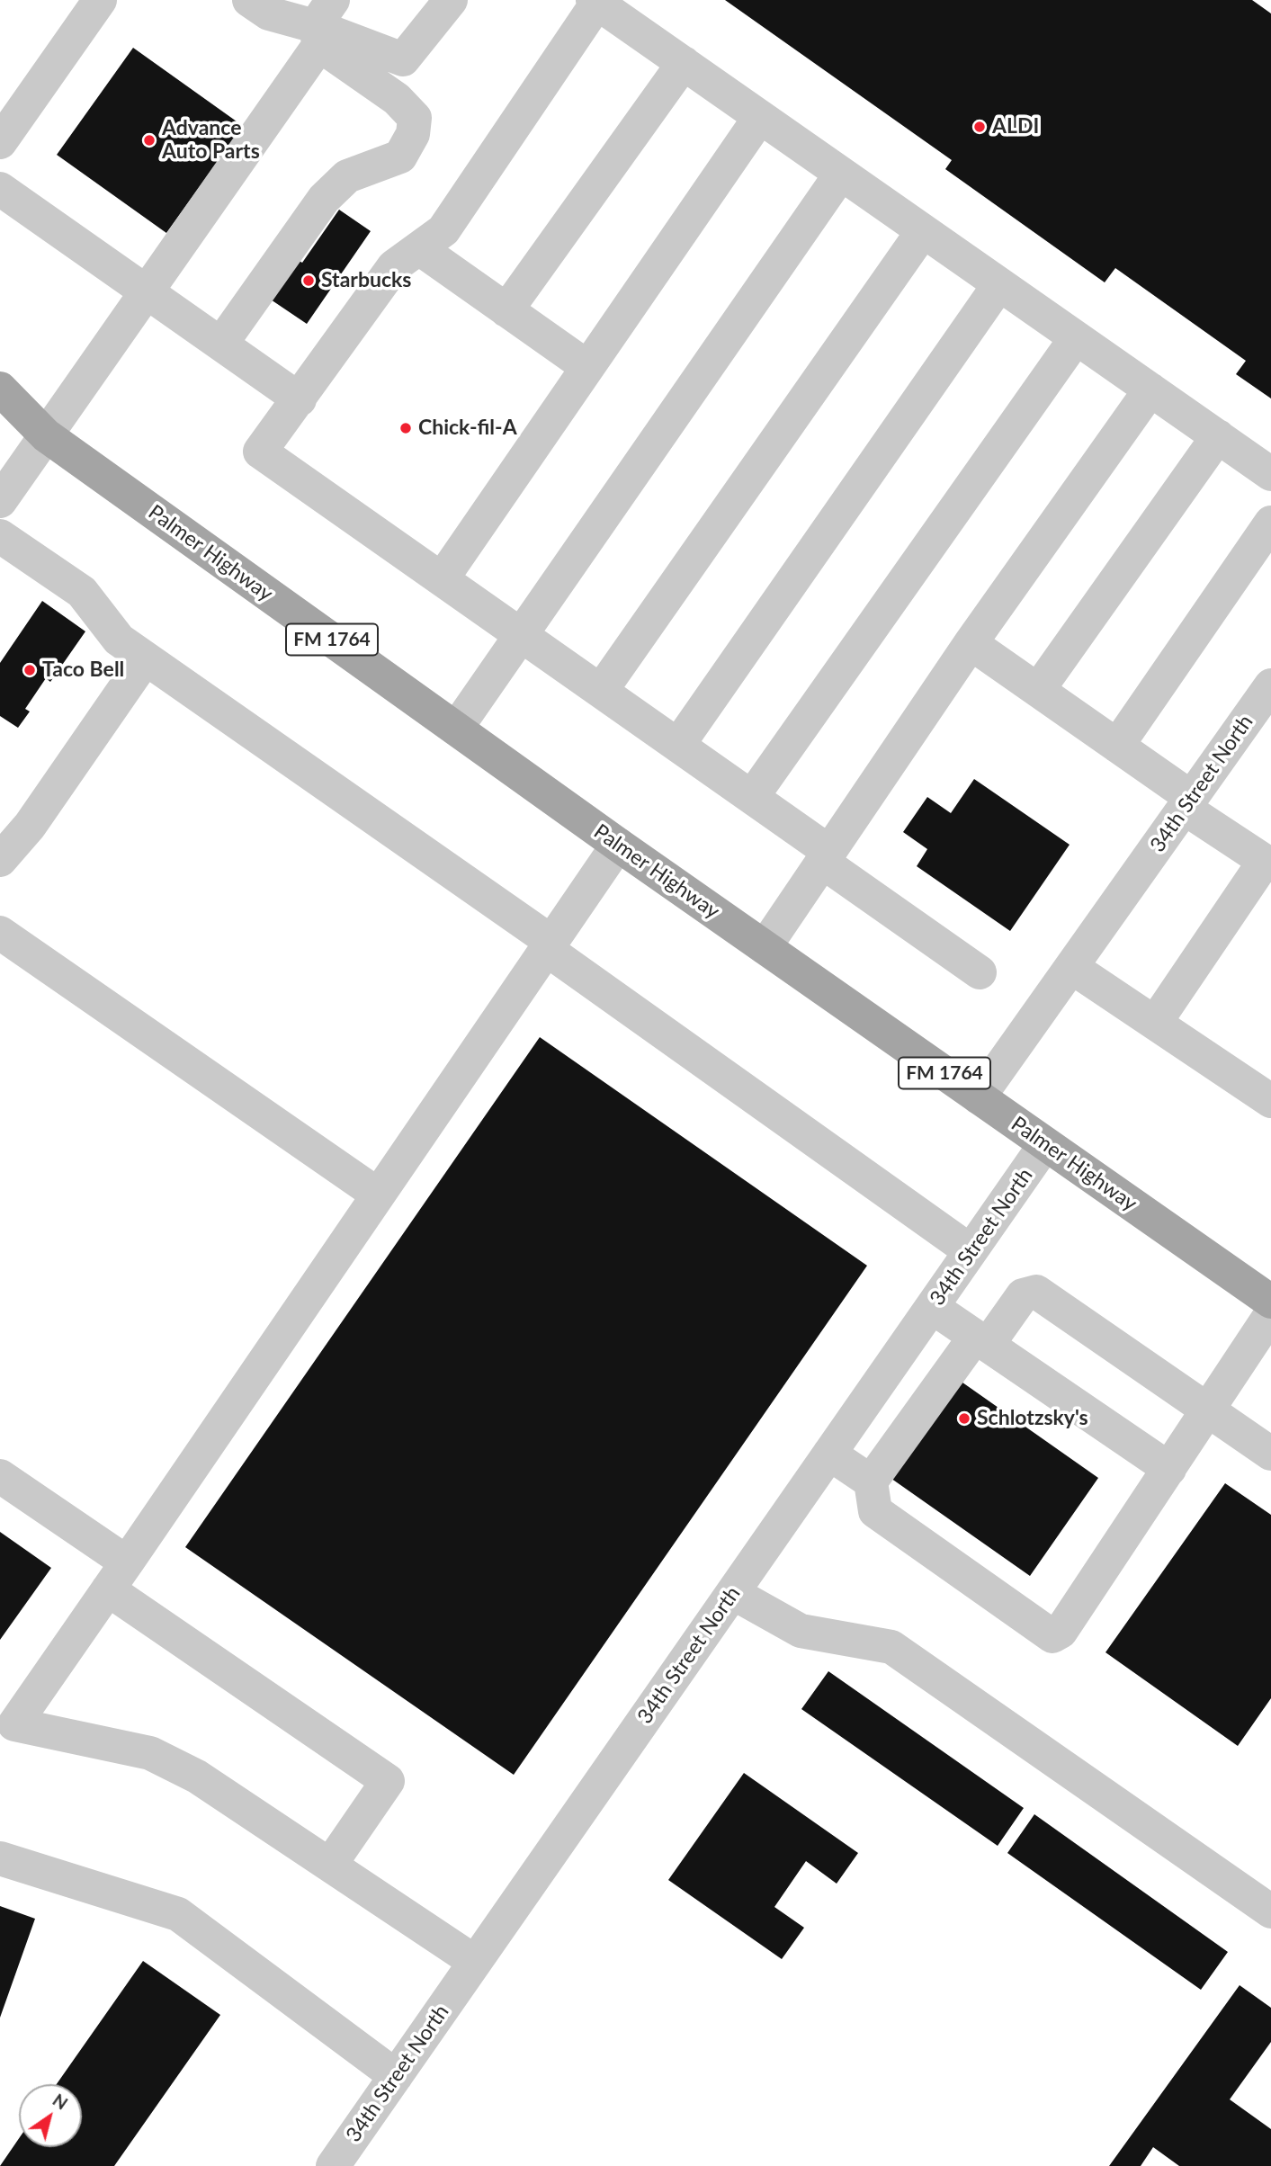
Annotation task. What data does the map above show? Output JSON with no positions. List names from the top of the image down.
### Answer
{
  "streets": {
    "main road": ["Palmer Highway", "FM 1764"],
    "street": ["34th Street North"]
  },
  "crossings": [
    ["Palmer Highway", "34th Street North"]
  ],
  "places": [
    "ALDI",
    "Advance Auto Parts",
    "Starbucks",
    "Chick-fil-A",
    "Taco Bell",
    "Schlotzsky's"
  ],
  "north": "top right"
}
